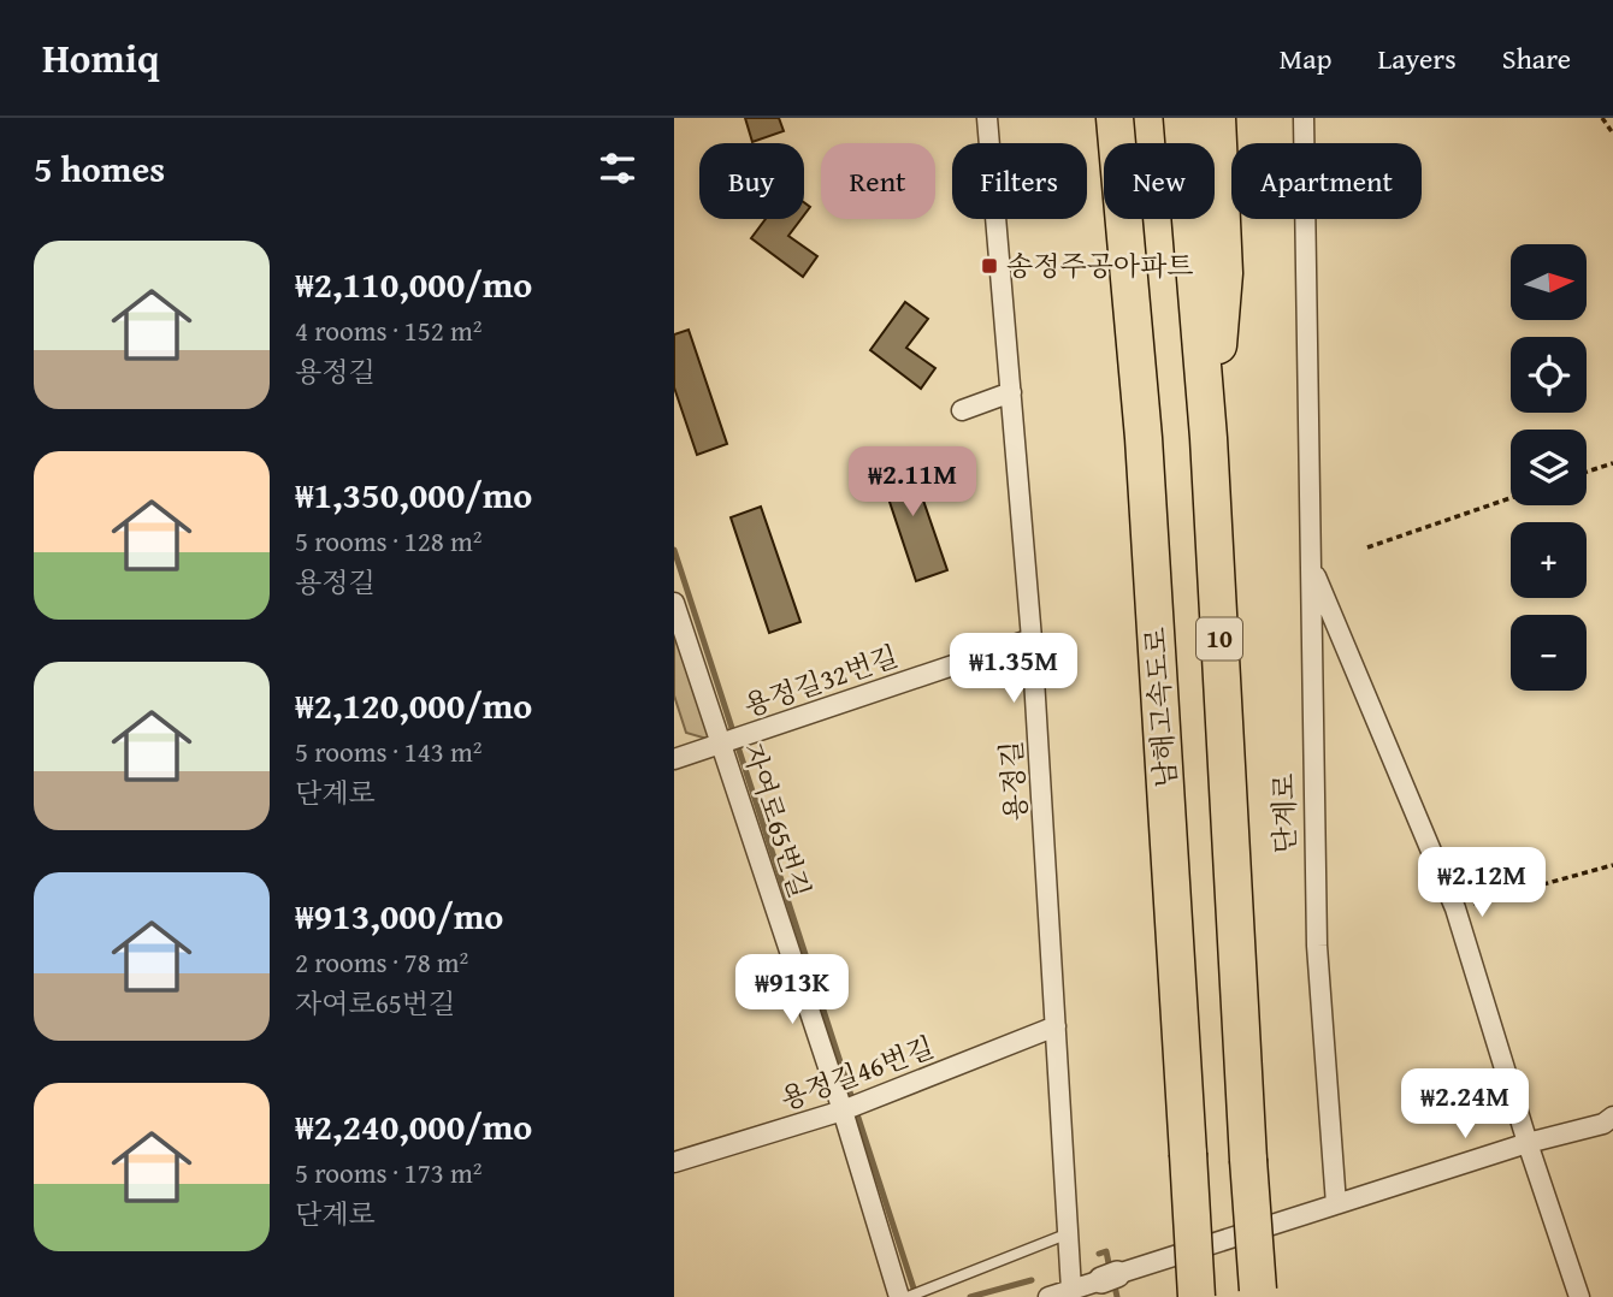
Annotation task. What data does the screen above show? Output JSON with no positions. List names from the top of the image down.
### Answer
{
  "streets": {
    "highway": ["10", "남해고속도로"],
    "street": [
      "용정길32번길",
      "용정길",
      "단계로",
      "자여로65번길",
      "용정길46번길"
    ]
  },
  "crossings": [
    ["용정길32번길", "용정길"],
    ["용정길32번길", "자여로65번길"],
    ["용정길", "용정길46번길"],
    ["자여로65번길", "용정길46번길"]
  ],
  "places": {
    "transit": ["송정주공아파트"]
  },
  "north": "right",
  "page": {
    "header": "Homiq",
    "nav": ["Map", "Layers", "Share"],
    "heading": "5 homes",
    "chip": [
      "Buy",
      "Rent",
      "Filters",
      "New",
      "Apartment"
    ],
    "list": [
      {
        "name": "₩2,110,000/mo",
        "note": "4 rooms · 152 m² · 용정길"
      },
      {
        "name": "₩1,350,000/mo",
        "note": "5 rooms · 128 m² · 용정길"
      },
      {
        "name": "₩2,120,000/mo",
        "note": "5 rooms · 143 m² · 단계로"
      },
      {
        "name": "₩913,000/mo",
        "note": "2 rooms · 78 m² · 자여로65번길"
      },
      {
        "name": "₩2,240,000/mo",
        "note": "5 rooms · 173 m² · 단계로"
      }
    ],
    "map_buttons": ["+", "−"],
    "price": [
      "₩2.11M",
      "₩1.35M",
      "₩2.12M",
      "₩913K",
      "₩2.24M"
    ]
  }
}
